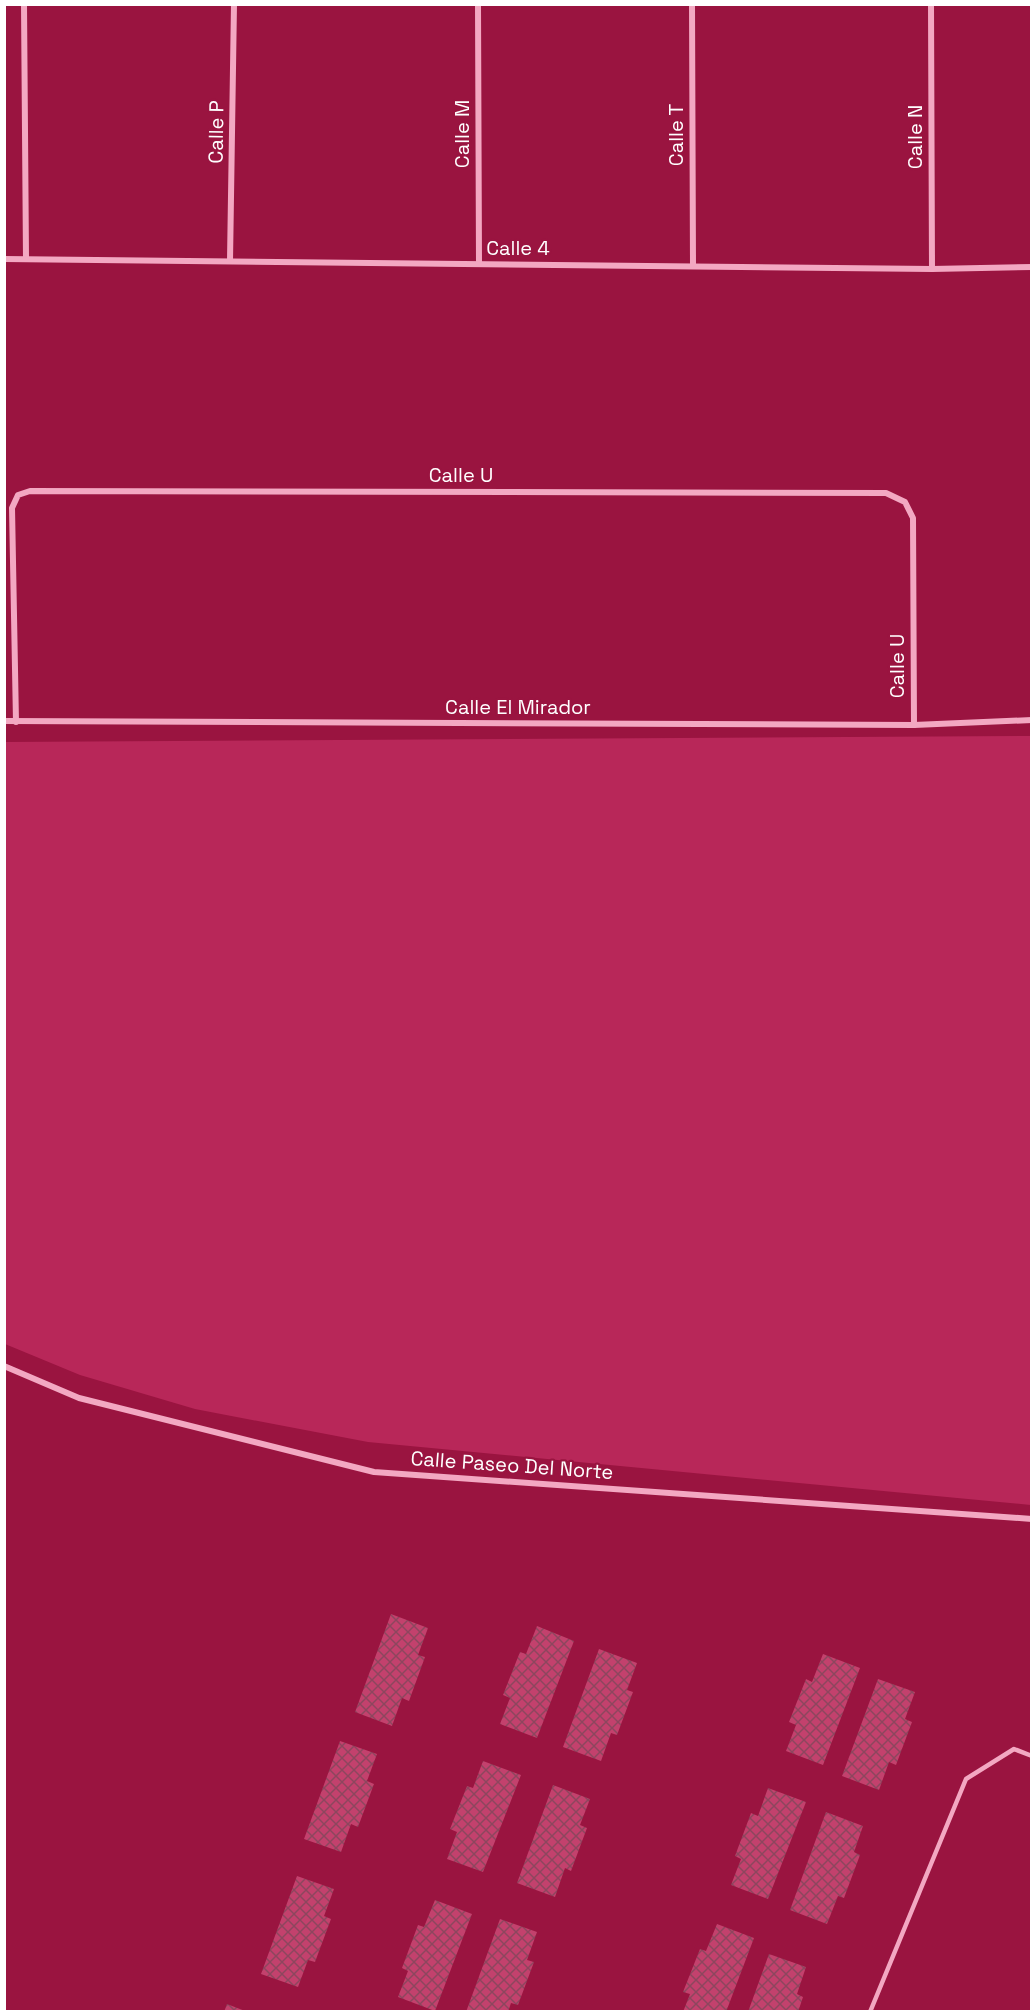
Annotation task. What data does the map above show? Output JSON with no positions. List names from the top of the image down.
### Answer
{
  "streets": {
    "street": [
      "Calle P",
      "Calle M",
      "Calle T",
      "Calle N",
      "Calle 4",
      "Calle U",
      "Calle El Mirador",
      "Calle Paseo Del Norte"
    ]
  },
  "crossings": [
    ["Calle P", "Calle 4"],
    ["Calle M", "Calle 4"],
    ["Calle T", "Calle 4"],
    ["Calle N", "Calle 4"],
    ["Calle U", "Calle El Mirador"]
  ]
}
